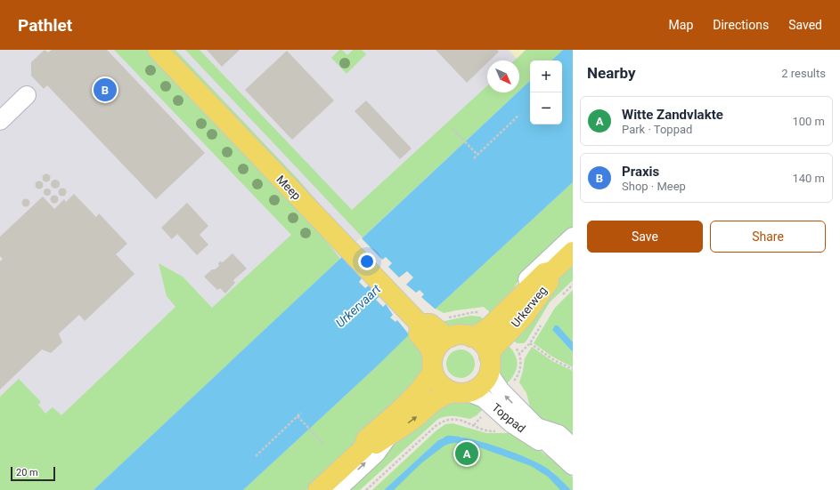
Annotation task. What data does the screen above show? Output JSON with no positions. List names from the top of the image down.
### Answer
{
  "streets": {
    "main road": ["Meep", "Urkerweg"],
    "street": ["Toppad"]
  },
  "crossings": [
    ["Meep", "Urkerweg"],
    ["Meep", "Toppad"],
    ["Urkerweg", "Toppad"]
  ],
  "water": ["Urkervaart"],
  "scale_bar": "20 m",
  "north": "bottom right",
  "page": {
    "header": "Pathlet",
    "nav": ["Map", "Directions", "Saved"],
    "heading": ["Nearby", "2 results"],
    "map_buttons": ["+", "−"],
    "pins": ["B", "A"],
    "list": [
      {
        "mark": "A",
        "name": "Witte Zandvlakte",
        "note": "Park · Toppad",
        "value": "100 m"
      },
      {
        "mark": "B",
        "name": "Praxis",
        "note": "Shop · Meep",
        "value": "140 m"
      }
    ],
    "buttons": ["Save", "Share"],
    "scale": "20 m"
  }
}
